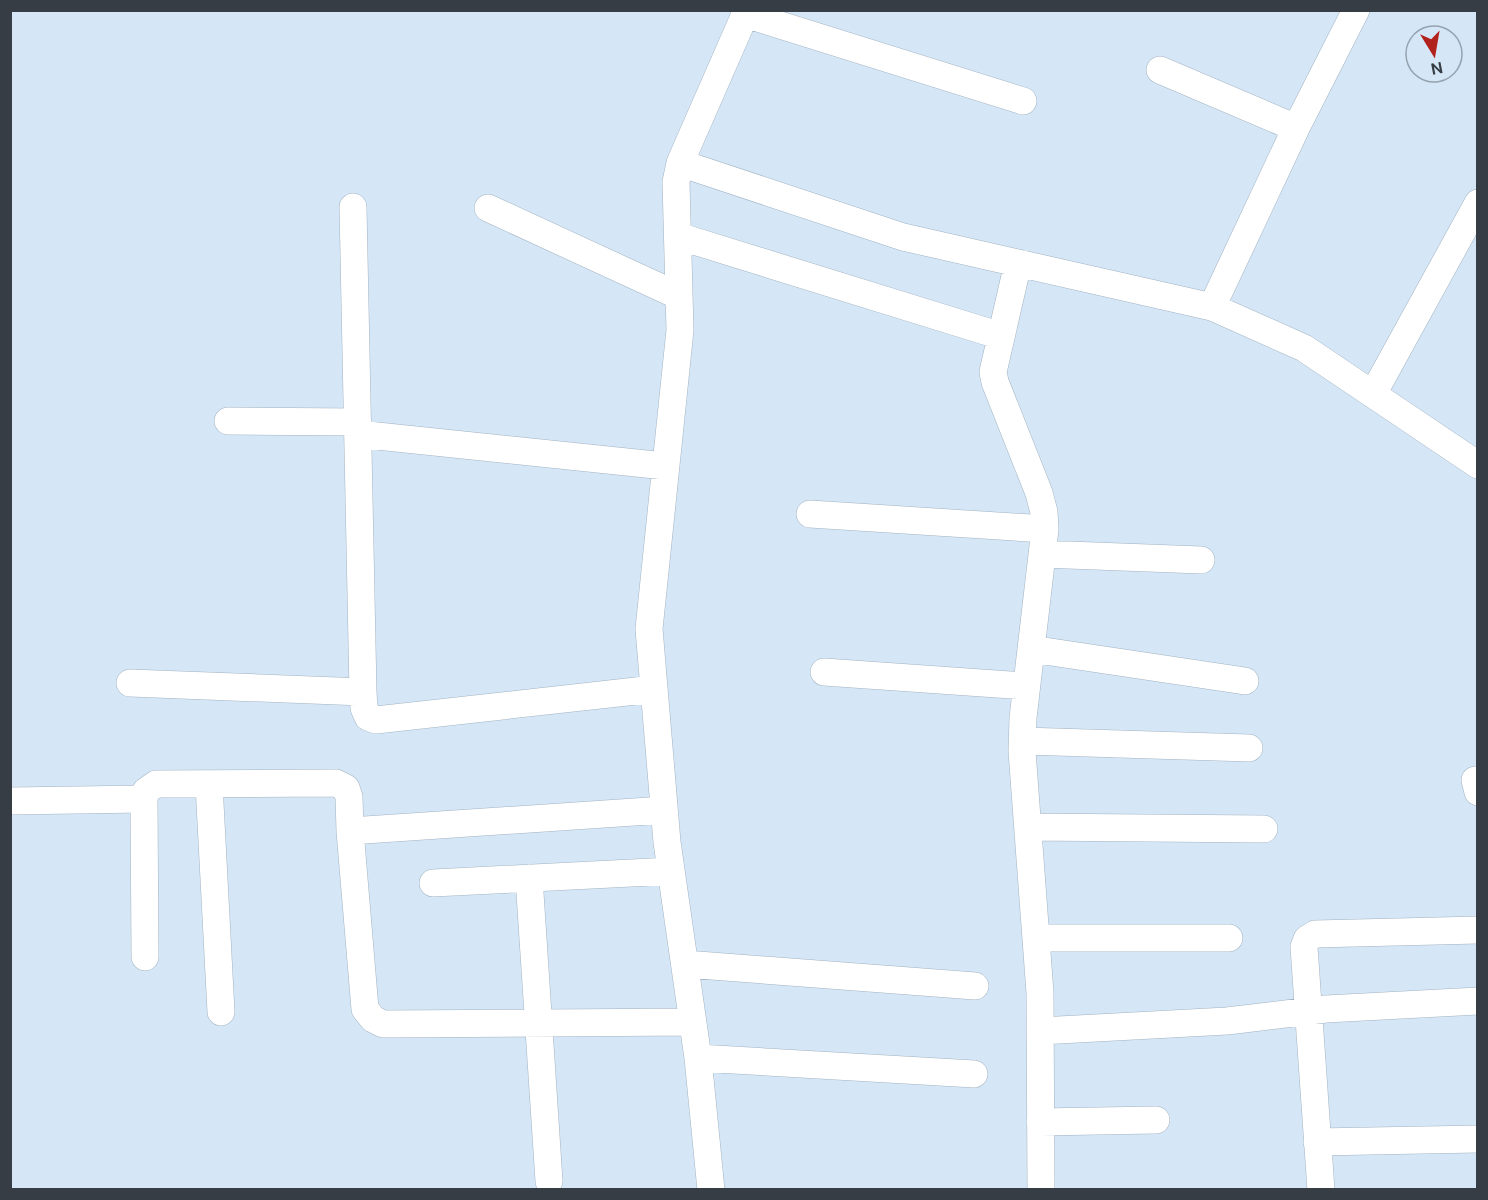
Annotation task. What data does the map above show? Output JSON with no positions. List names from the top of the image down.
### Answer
{
  "north": "bottom"
}
